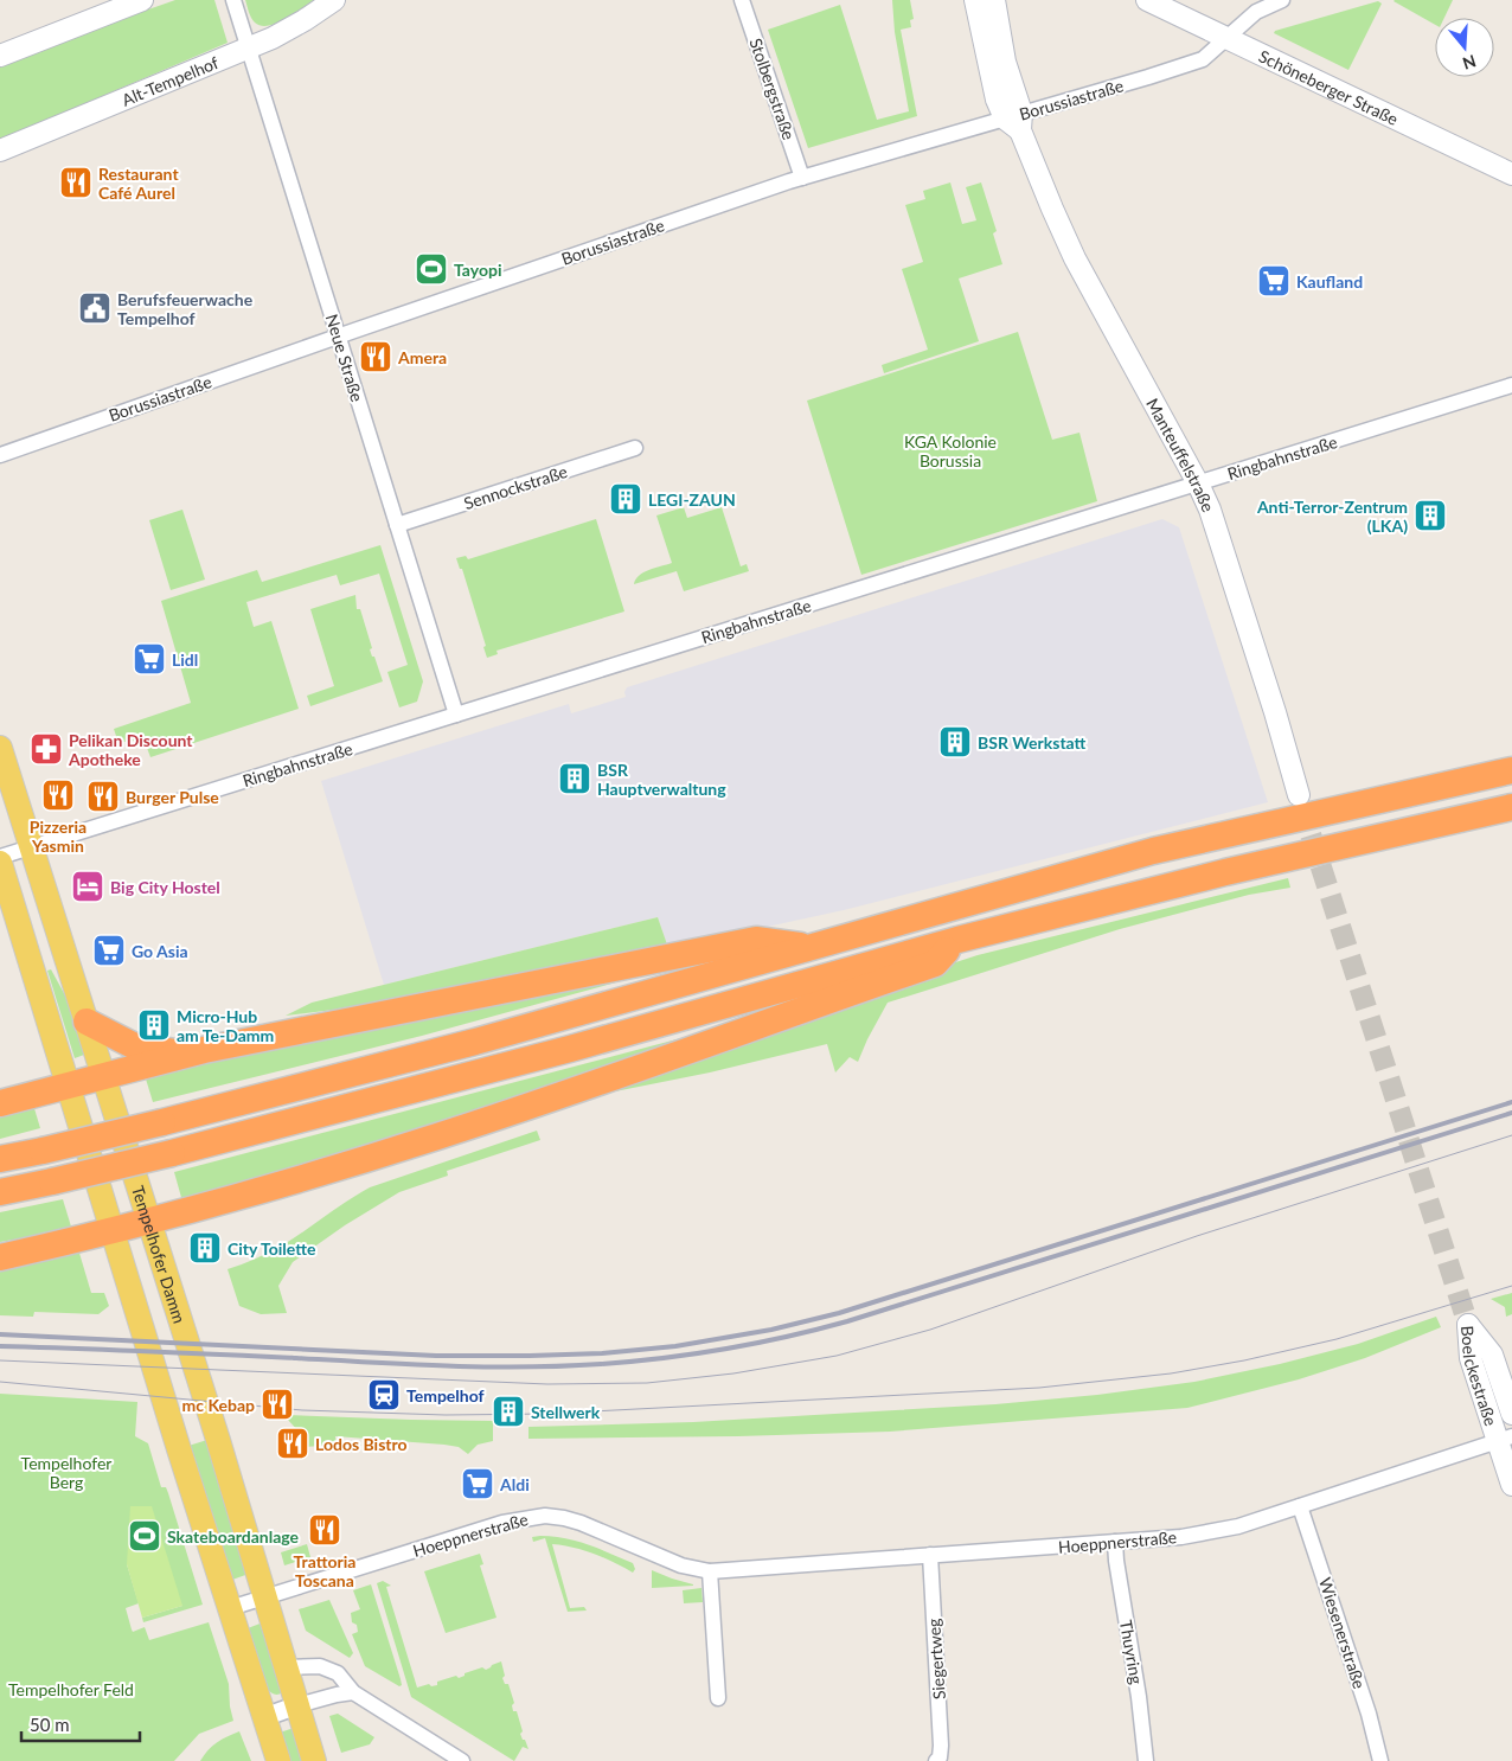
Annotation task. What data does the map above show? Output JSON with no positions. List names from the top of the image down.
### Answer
{
  "streets": {
    "main road": [
      "Alt-Tempelhof",
      "Schöneberger Straße",
      "Manteuffelstraße",
      "Tempelhofer Damm",
      "Boelckestraße"
    ],
    "street": [
      "Stolbergstraße",
      "Borussiastraße",
      "Neue Straße",
      "Ringbahnstraße",
      "Sennockstraße",
      "Hoeppnerstraße",
      "Wiesenerstraße",
      "Thuyring",
      "Siegertweg"
    ]
  },
  "crossings": [
    ["Alt-Tempelhof", "Neue Straße"],
    ["Schöneberger Straße", "Borussiastraße"],
    ["Stolbergstraße", "Borussiastraße"],
    ["Borussiastraße", "Neue Straße"],
    ["Borussiastraße", "Manteuffelstraße"],
    ["Neue Straße", "Ringbahnstraße"],
    ["Neue Straße", "Sennockstraße"],
    ["Manteuffelstraße", "Ringbahnstraße"],
    ["Ringbahnstraße", "Tempelhofer Damm"],
    ["Tempelhofer Damm", "Hoeppnerstraße"],
    ["Boelckestraße", "Hoeppnerstraße"],
    ["Hoeppnerstraße", "Wiesenerstraße"],
    ["Hoeppnerstraße", "Thuyring"],
    ["Hoeppnerstraße", "Siegertweg"]
  ],
  "parks": ["KGA Kolonie Borussia", "Tempelhofer Berg", "Tempelhofer Feld"],
  "places": {
    "restaurant": [
      "Restaurant Café Aurel",
      "Amera",
      "Pizzeria Yasmin",
      "Burger Pulse",
      "mc Kebap",
      "Lodos Bistro",
      "Trattoria Toscana"
    ],
    "sports": ["Tayopi", "Skateboardanlage"],
    "supermarket": [
      "Kaufland",
      "Lidl",
      "Go Asia",
      "Aldi"
    ],
    "public building": ["Berufsfeuerwache Tempelhof"],
    "building": [
      "LEGI-ZAUN",
      "Anti-Terror-Zentrum (LKA)",
      "BSR Werkstatt",
      "BSR Hauptverwaltung",
      "Micro-Hub am Te-Damm",
      "City Toilette",
      "Stellwerk"
    ],
    "pharmacy": ["Pelikan Discount Apotheke"],
    "hotel": ["Big City Hostel"],
    "station": ["Tempelhof"]
  },
  "scale_bar": "50 m",
  "north": "bottom"
}
